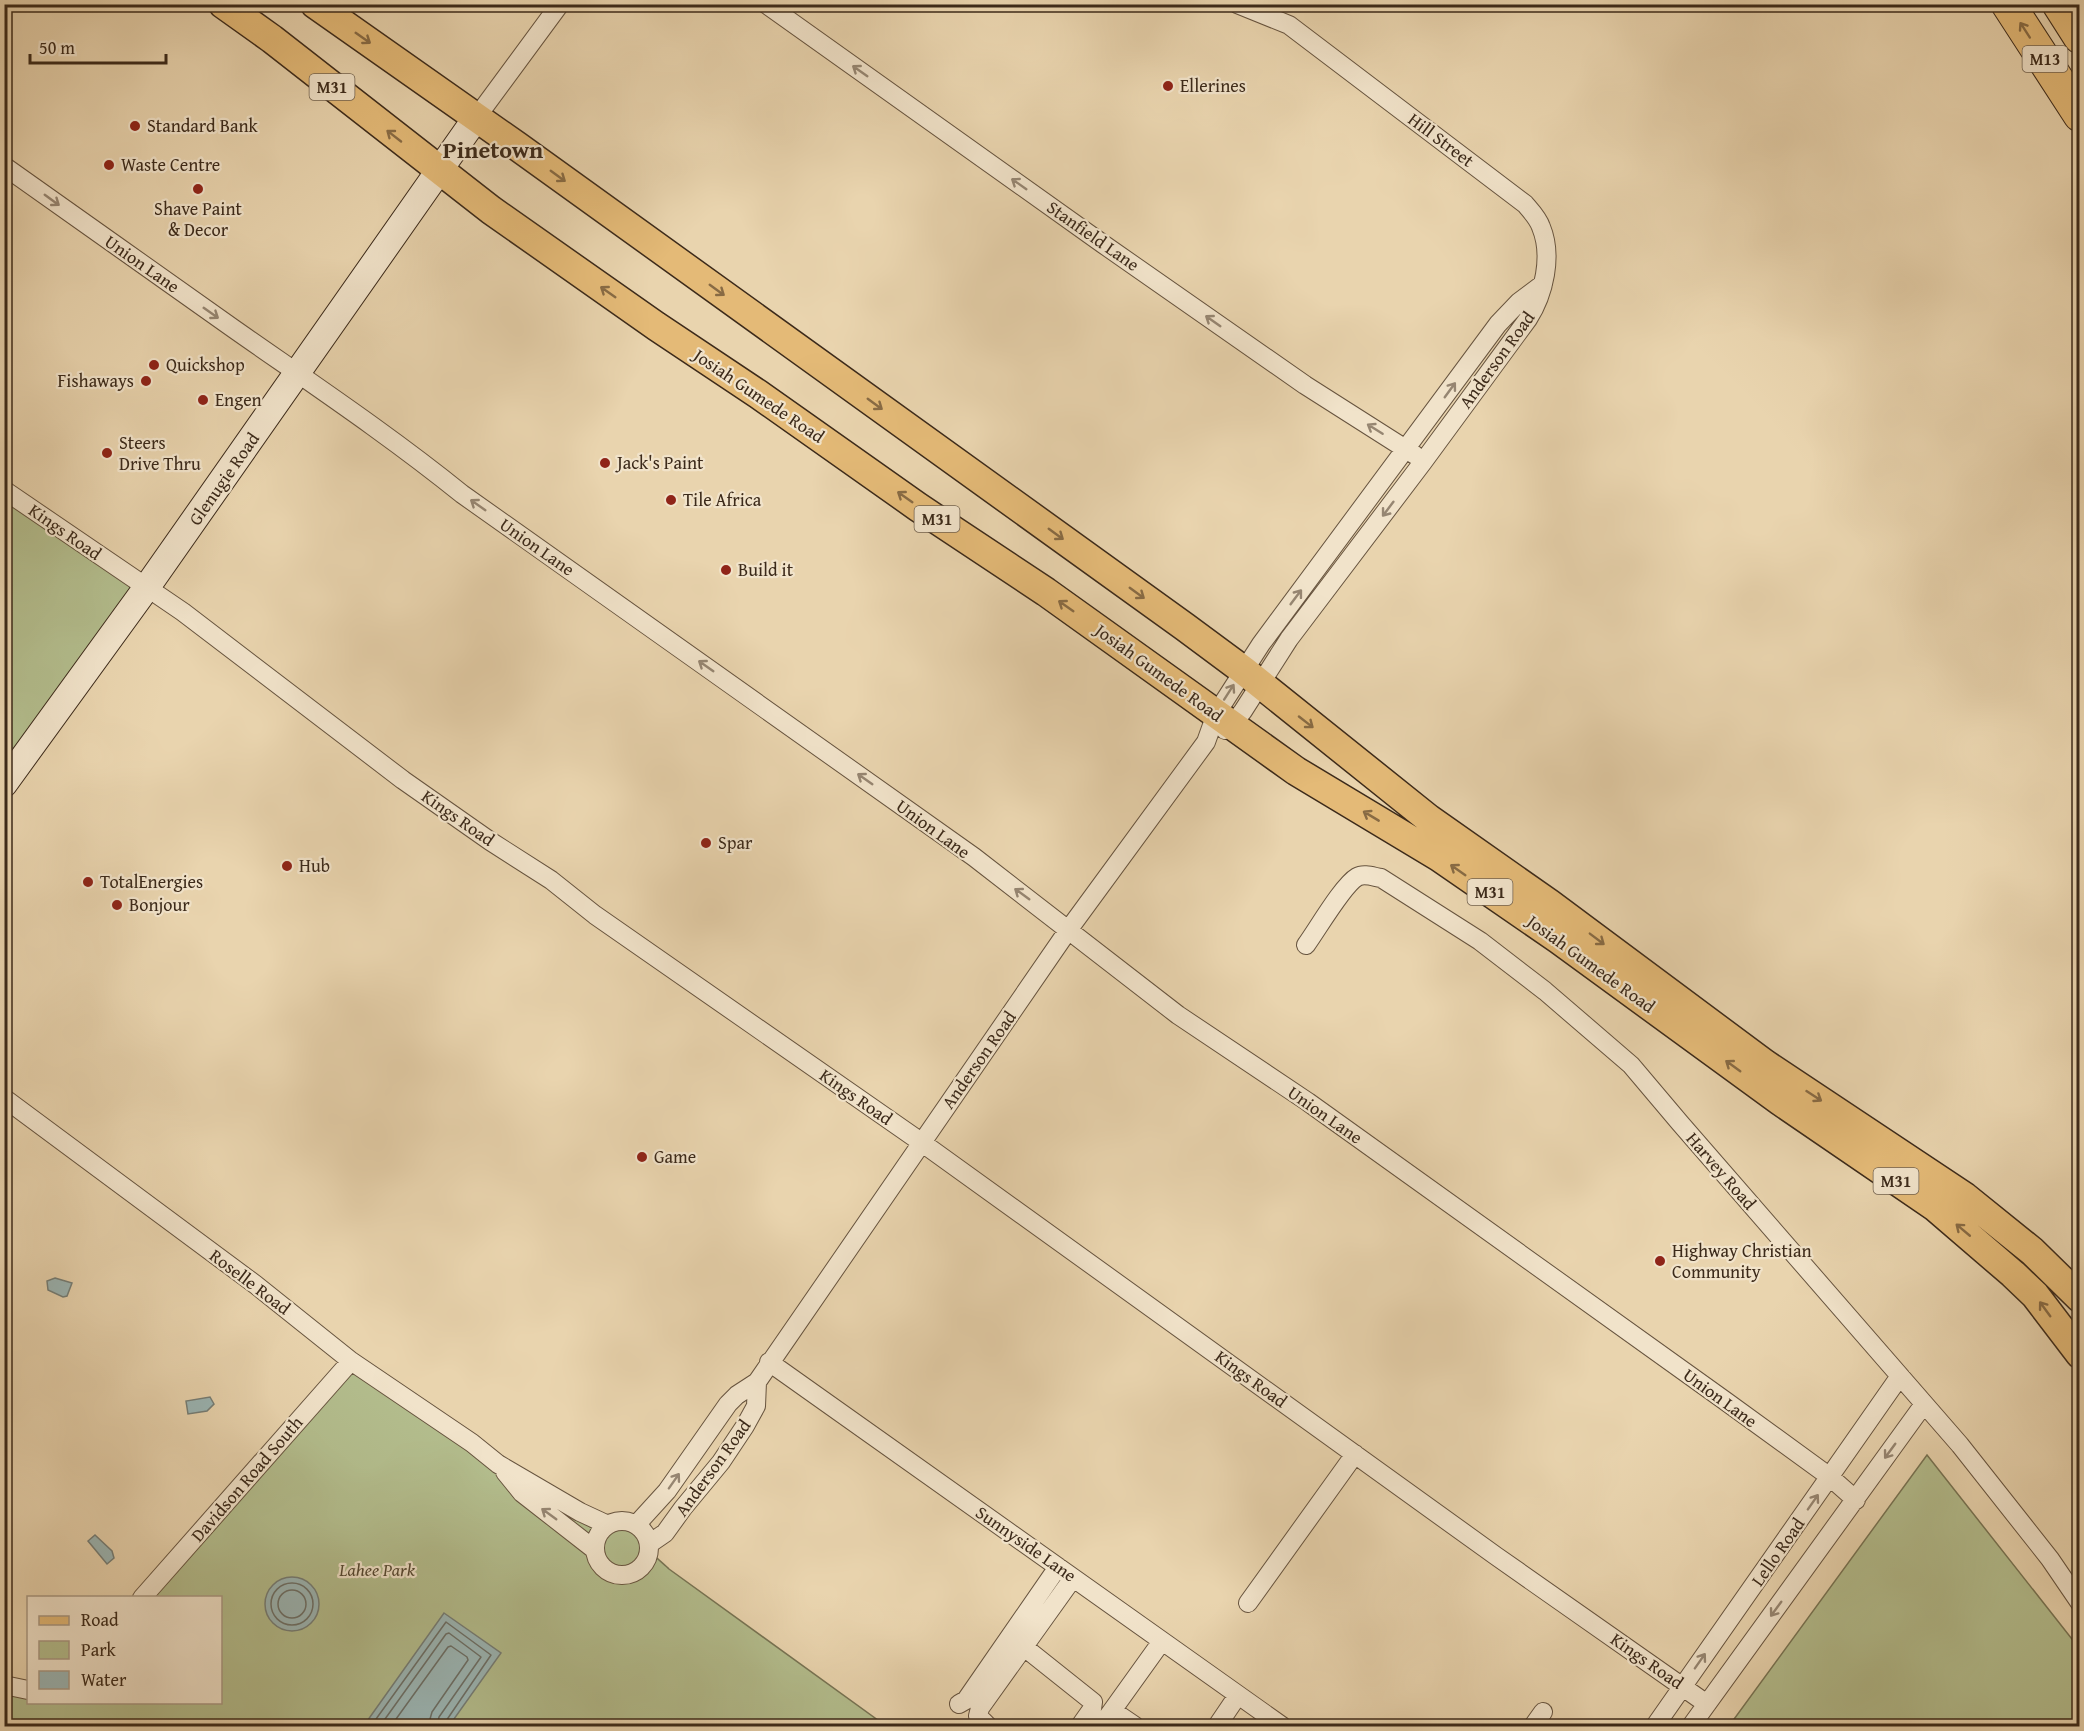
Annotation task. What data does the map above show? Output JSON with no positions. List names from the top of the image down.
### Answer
{
  "streets": {
    "highway": ["M13"],
    "main road": ["M31", "Josiah Gumede Road"],
    "street": [
      "Hill Street",
      "Stanfield Lane",
      "Union Lane",
      "Anderson Road",
      "Glenugie Road",
      "Kings Road",
      "Harvey Road",
      "Roselle Road",
      "Davidson Road South",
      "Sunnyside Lane",
      "Lello Road"
    ]
  },
  "crossings": [
    ["Hill Street", "Anderson Road"],
    ["Stanfield Lane", "Anderson Road"],
    ["Union Lane", "Anderson Road"],
    ["Union Lane", "Glenugie Road"],
    ["Union Lane", "Lello Road"],
    ["Anderson Road", "Josiah Gumede Road"],
    ["Anderson Road", "Kings Road"],
    ["Anderson Road", "Roselle Road"],
    ["Anderson Road", "Sunnyside Lane"],
    ["Josiah Gumede Road", "Glenugie Road"],
    ["Glenugie Road", "Kings Road"],
    ["Kings Road", "Lello Road"],
    ["Harvey Road", "Lello Road"],
    ["Roselle Road", "Davidson Road South"]
  ],
  "one_way": ["Stanfield Lane"],
  "districts": ["Pinetown"],
  "parks": ["Lahee Park"],
  "places": [
    "Ellerines",
    "Standard Bank",
    "Waste Centre",
    "Shave Paint & Decor",
    "Quickshop",
    "Fishaways",
    "Engen",
    "Steers Drive Thru",
    "Jack's Paint",
    "Tile Africa",
    "Build it",
    "Spar",
    "Hub",
    "TotalEnergies",
    "Bonjour",
    "Game",
    "Highway Christian Community"
  ],
  "legend": ["Road", "Park", "Water"],
  "scale_bar": "50 m"
}
